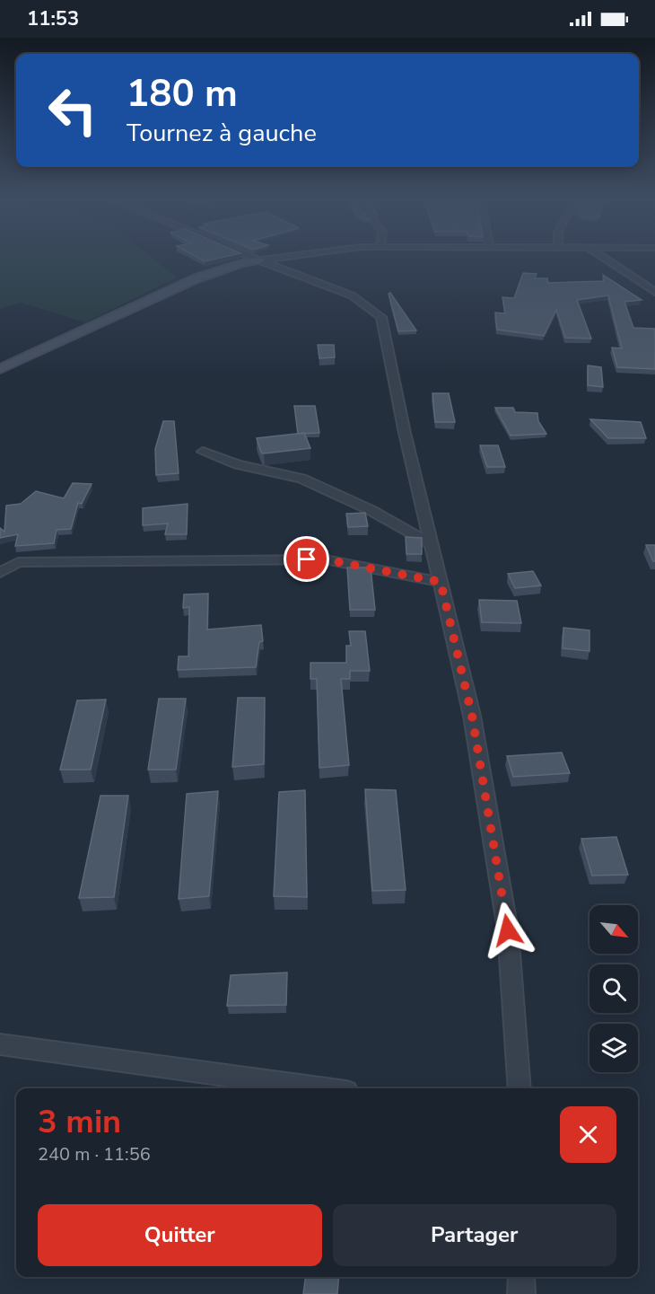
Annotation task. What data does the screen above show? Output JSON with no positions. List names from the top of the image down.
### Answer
{
  "north": "bottom right",
  "page": {
    "status": "11:53",
    "turn": ["180 m", "Tournez à gauche"],
    "heading": ["3 min", "240 m · 11:56"],
    "buttons": ["Quitter", "Partager"]
  }
}
